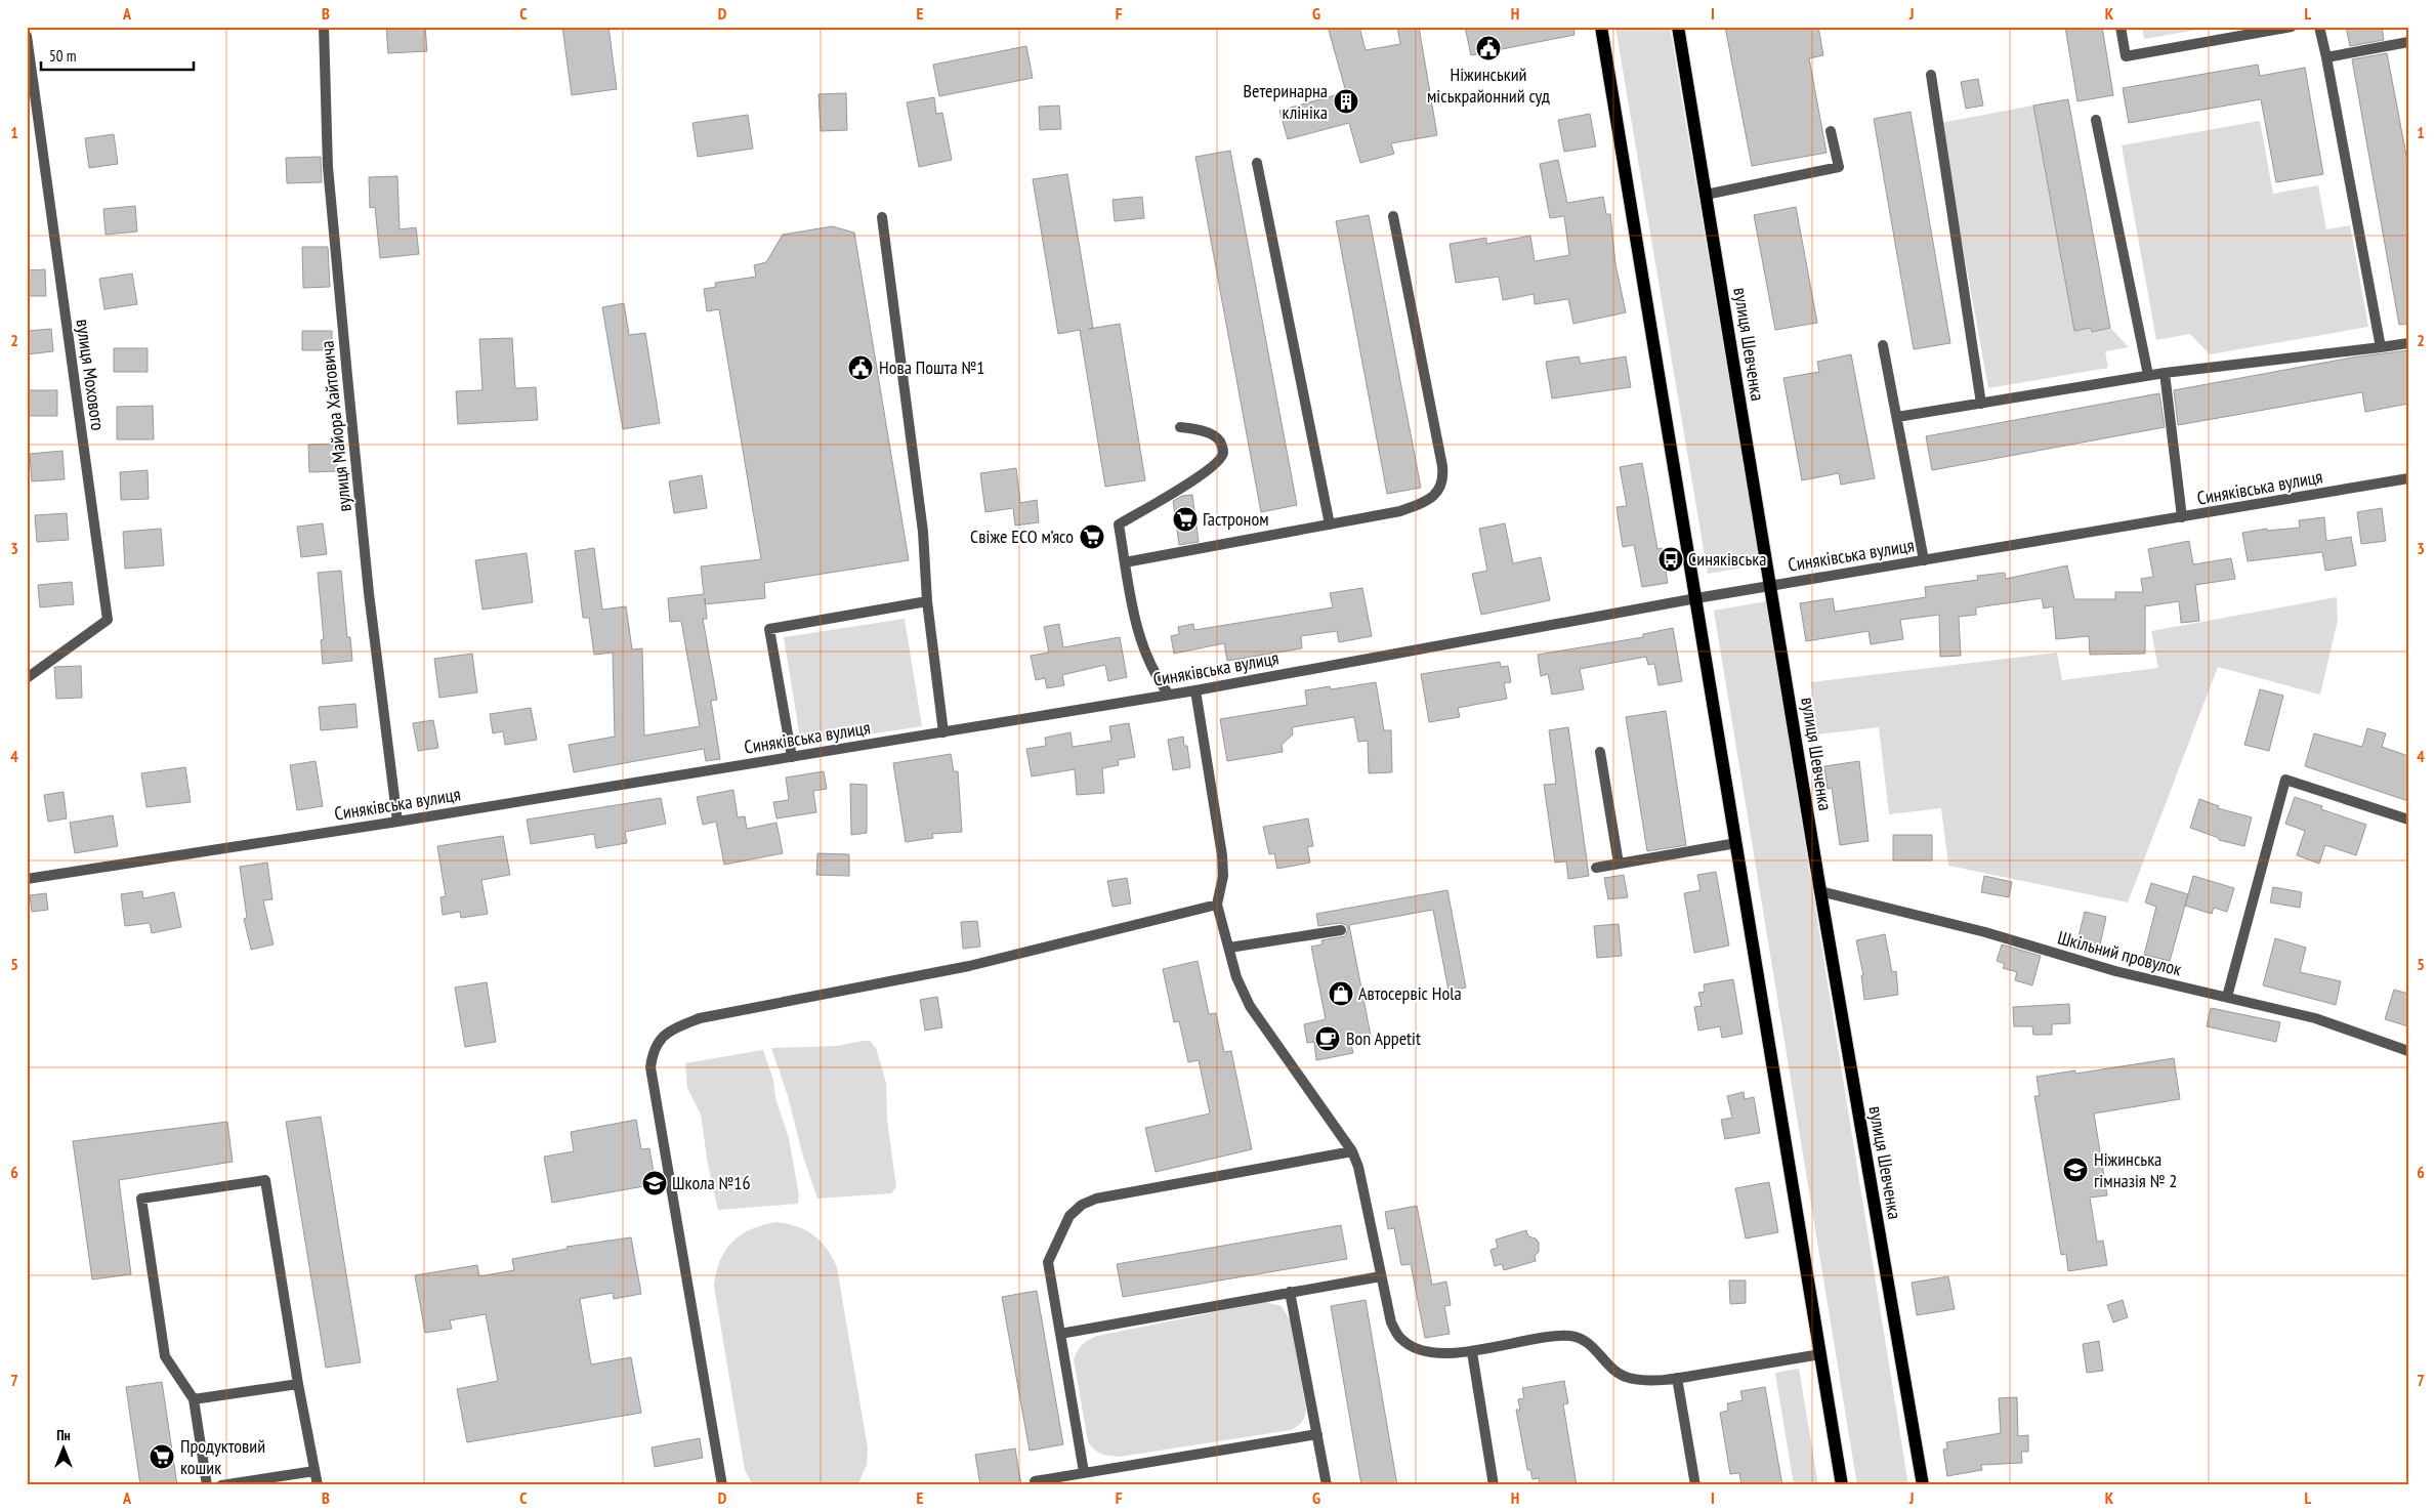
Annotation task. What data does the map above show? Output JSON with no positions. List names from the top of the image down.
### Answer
{
  "streets": {
    "main road": ["вулиця Шевченка"],
    "street": [
      "вулиця Мохового",
      "вулиця Майора Хайтовича",
      "Синяківська вулиця",
      "Шкільний провулок"
    ]
  },
  "crossings": [
    ["вулиця Шевченка", "Синяківська вулиця"],
    ["вулиця Шевченка", "Шкільний провулок"],
    ["вулиця Майора Хайтовича", "Синяківська вулиця"]
  ],
  "places": {
    "public building": ["Ніжинський міськрайонний суд", "Нова Пошта №1"],
    "building": ["Ветеринарна клініка"],
    "supermarket": ["Гастроном", "Свіже ECO м’ясо", "Продуктовий кошик"],
    "bus stop": ["Синяківська"],
    "shop": ["Автосервіс Hola"],
    "cafe": ["Bon Appetit"],
    "school or university": ["Ніжинська гімназія № 2", "Школа №16"]
  },
  "scale_bar": "50 m",
  "north": "top",
  "grid": {
    "columns": [
      "A",
      "B",
      "C",
      "D",
      "E",
      "F",
      "G",
      "H",
      "I",
      "J",
      "K",
      "L"
    ],
    "rows": [
      "1",
      "2",
      "3",
      "4",
      "5",
      "6",
      "7"
    ]
  }
}
